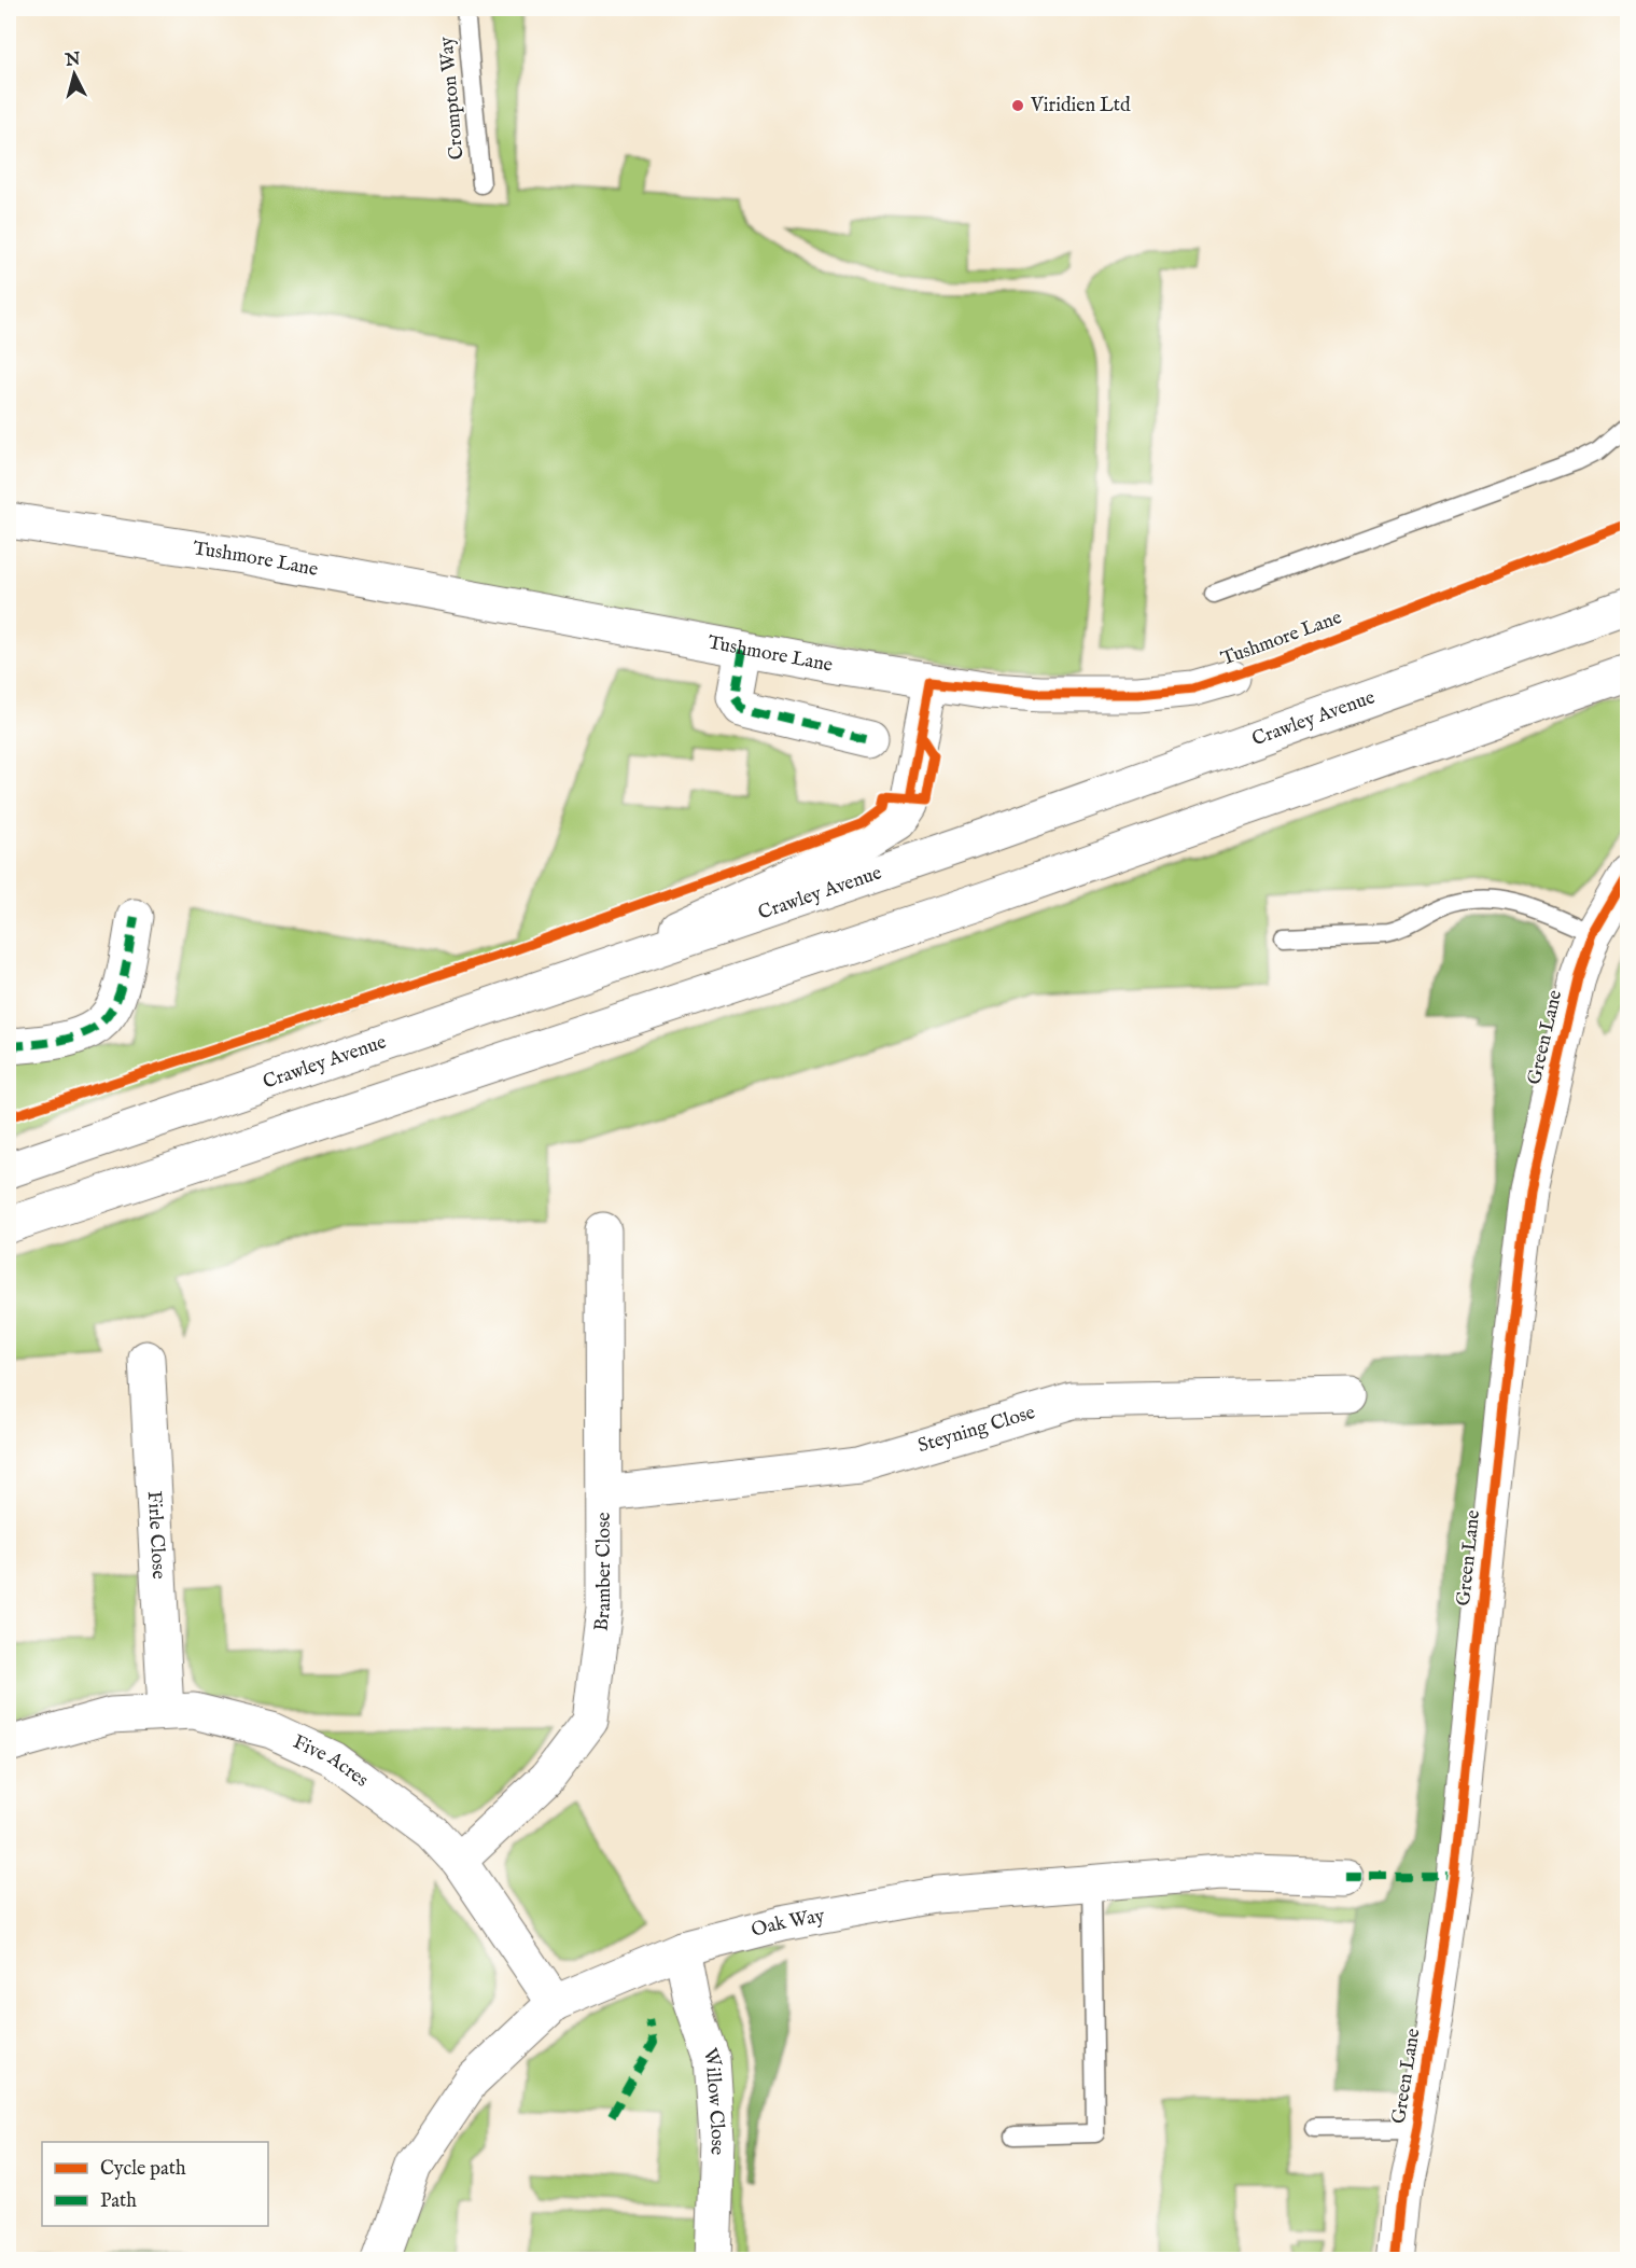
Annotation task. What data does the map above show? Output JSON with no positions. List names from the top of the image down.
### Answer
{
  "streets": {
    "street": [
      "Tushmore Lane",
      "Crawley Avenue",
      "Green Lane",
      "Steyning Close",
      "Firle Close",
      "Bramber Close",
      "Five Acres",
      "Oak Way",
      "Willow Close"
    ],
    "lane": ["Crompton Way"]
  },
  "crossings": [
    ["Steyning Close", "Bramber Close"],
    ["Firle Close", "Five Acres"],
    ["Bramber Close", "Five Acres"],
    ["Five Acres", "Oak Way"],
    ["Oak Way", "Willow Close"]
  ],
  "places": ["Viridien Ltd"],
  "legend": ["Cycle path", "Path"],
  "north": "top"
}
